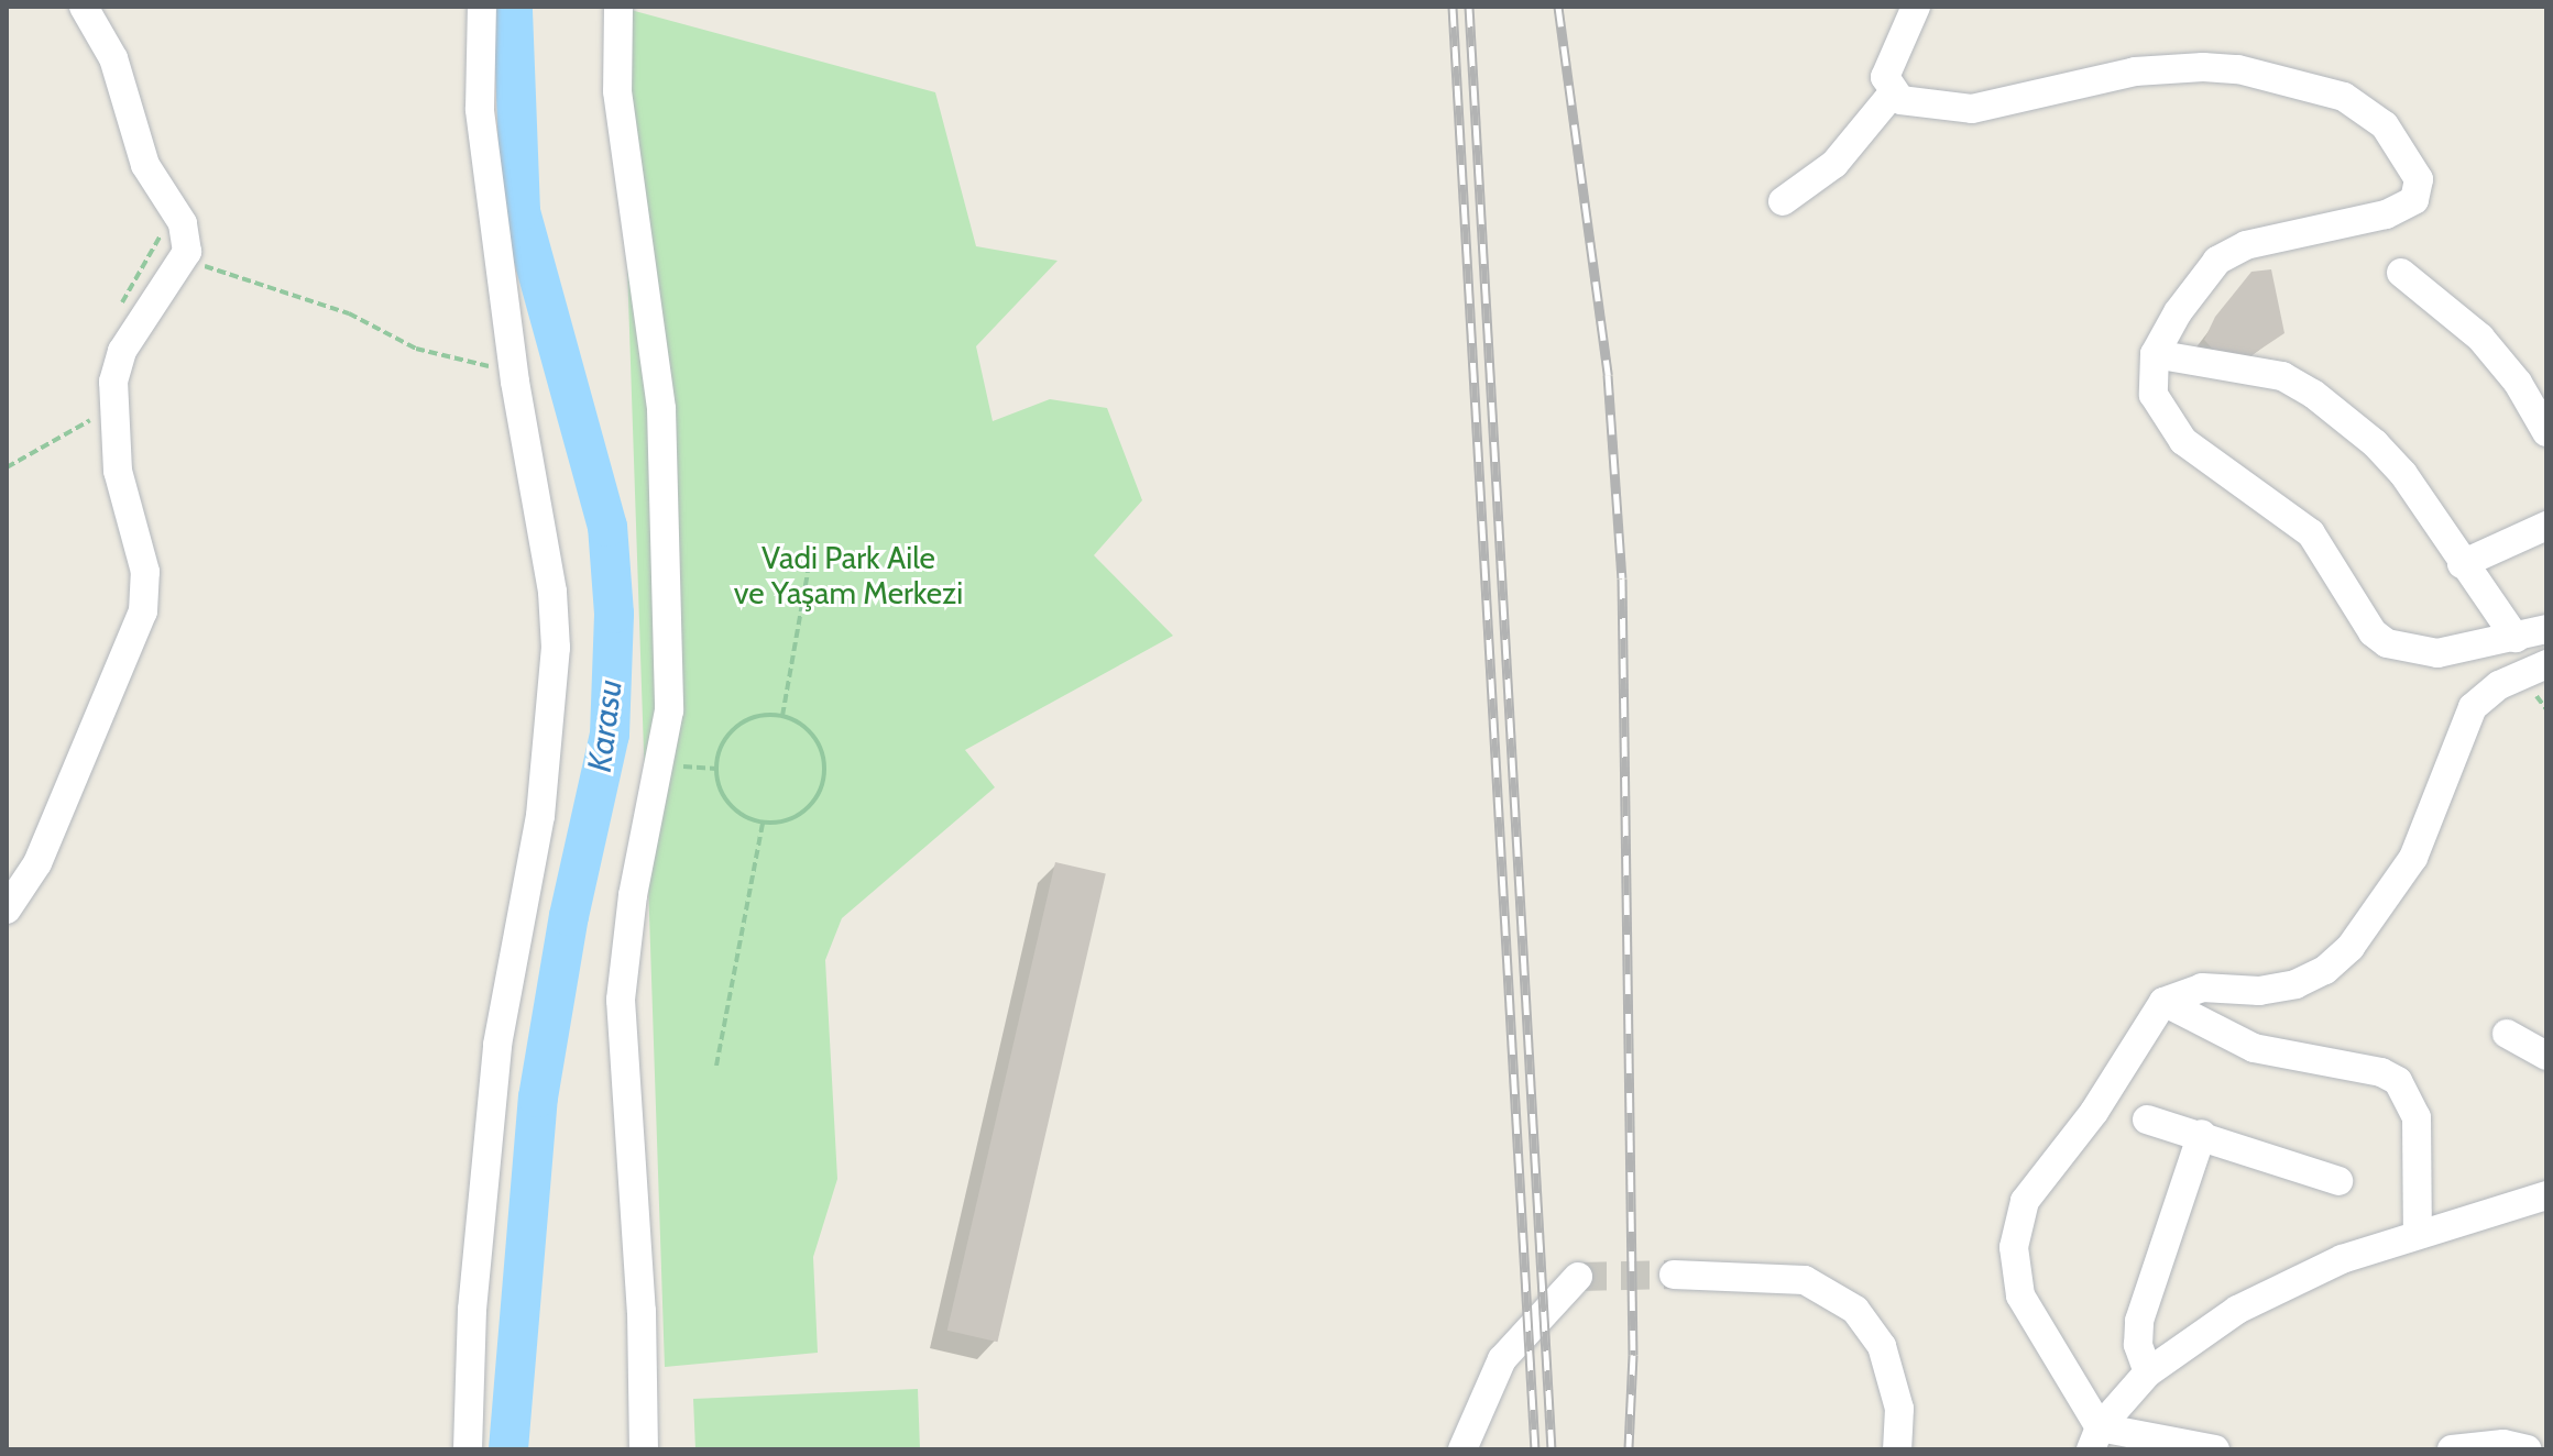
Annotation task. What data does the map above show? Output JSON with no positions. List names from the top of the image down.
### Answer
{
  "water": ["Karasu"],
  "parks": ["Vadi Park Aile ve Yaşam Merkezi"]
}
